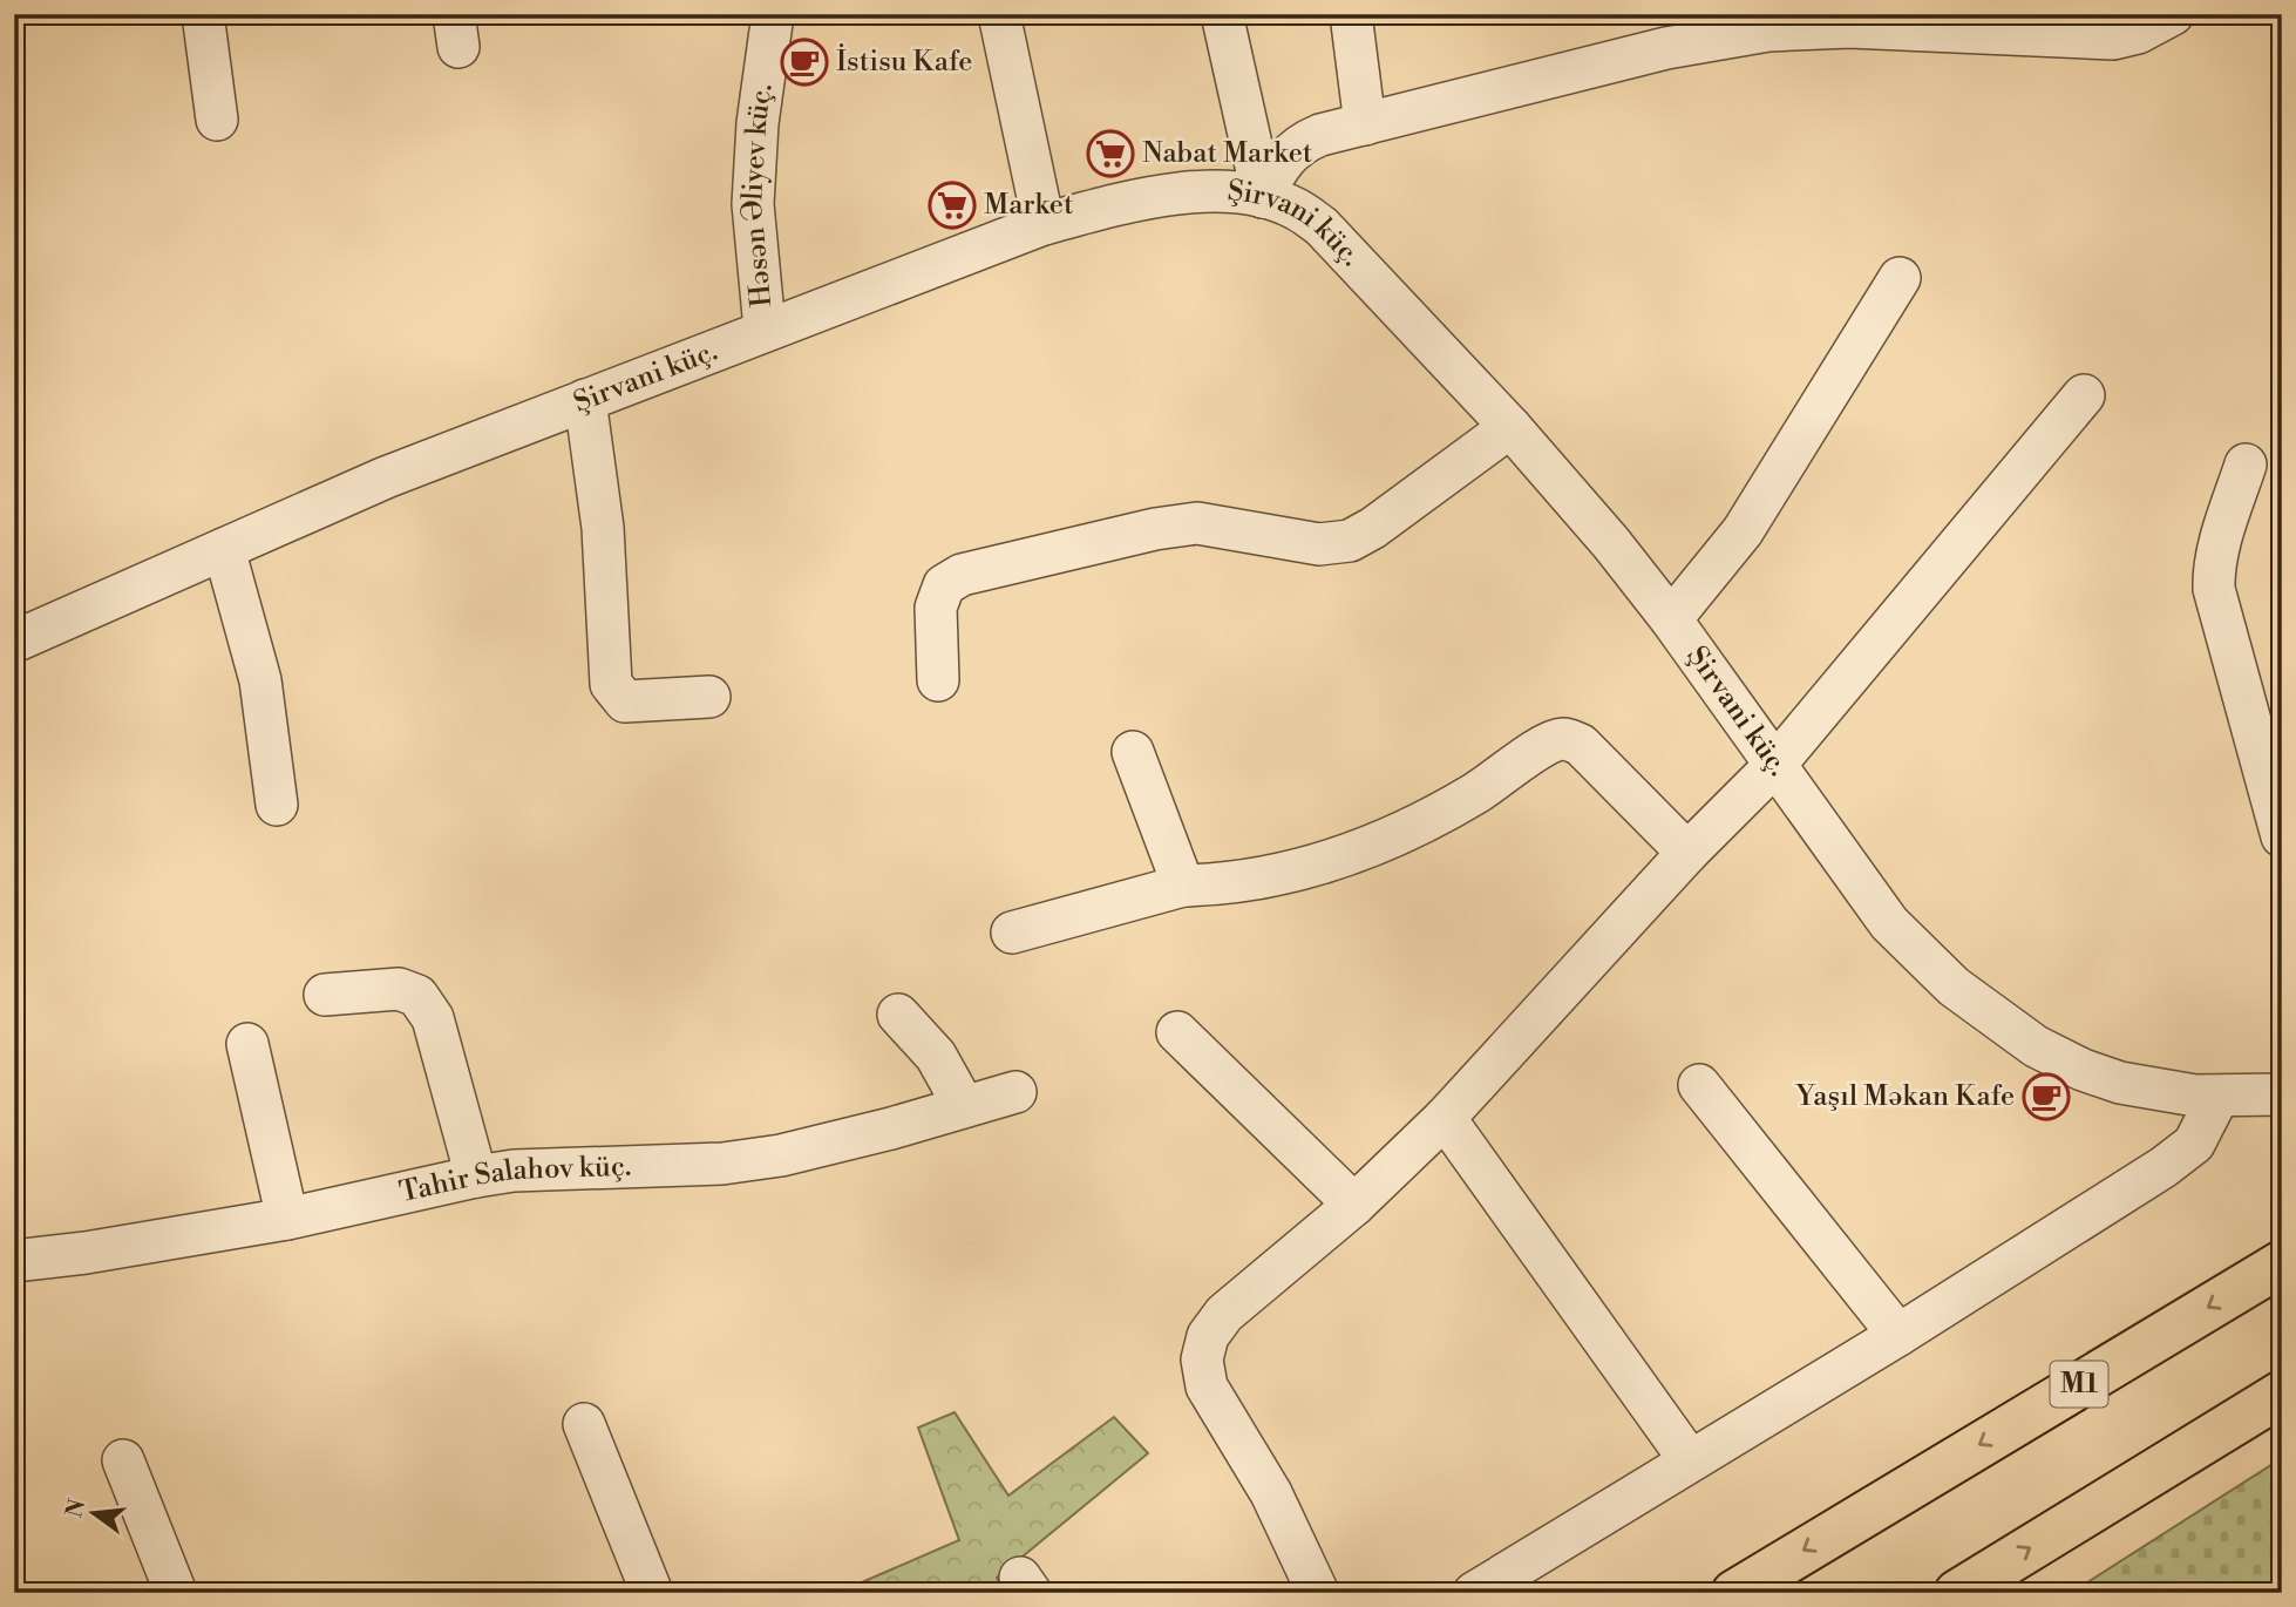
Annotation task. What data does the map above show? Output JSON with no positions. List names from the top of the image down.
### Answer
{
  "streets": {
    "highway": ["M1"],
    "street": ["Həsən Əliyev küç.", "Şirvani küç.", "Tahir Salahov küç."]
  },
  "crossings": [
    ["Həsən Əliyev küç.", "Şirvani küç."]
  ],
  "places": {
    "cafe": ["İstisu Kafe", "Yaşıl Məkan Kafe"],
    "supermarket": ["Nabat Market", "Market"]
  },
  "north": "left"
}
